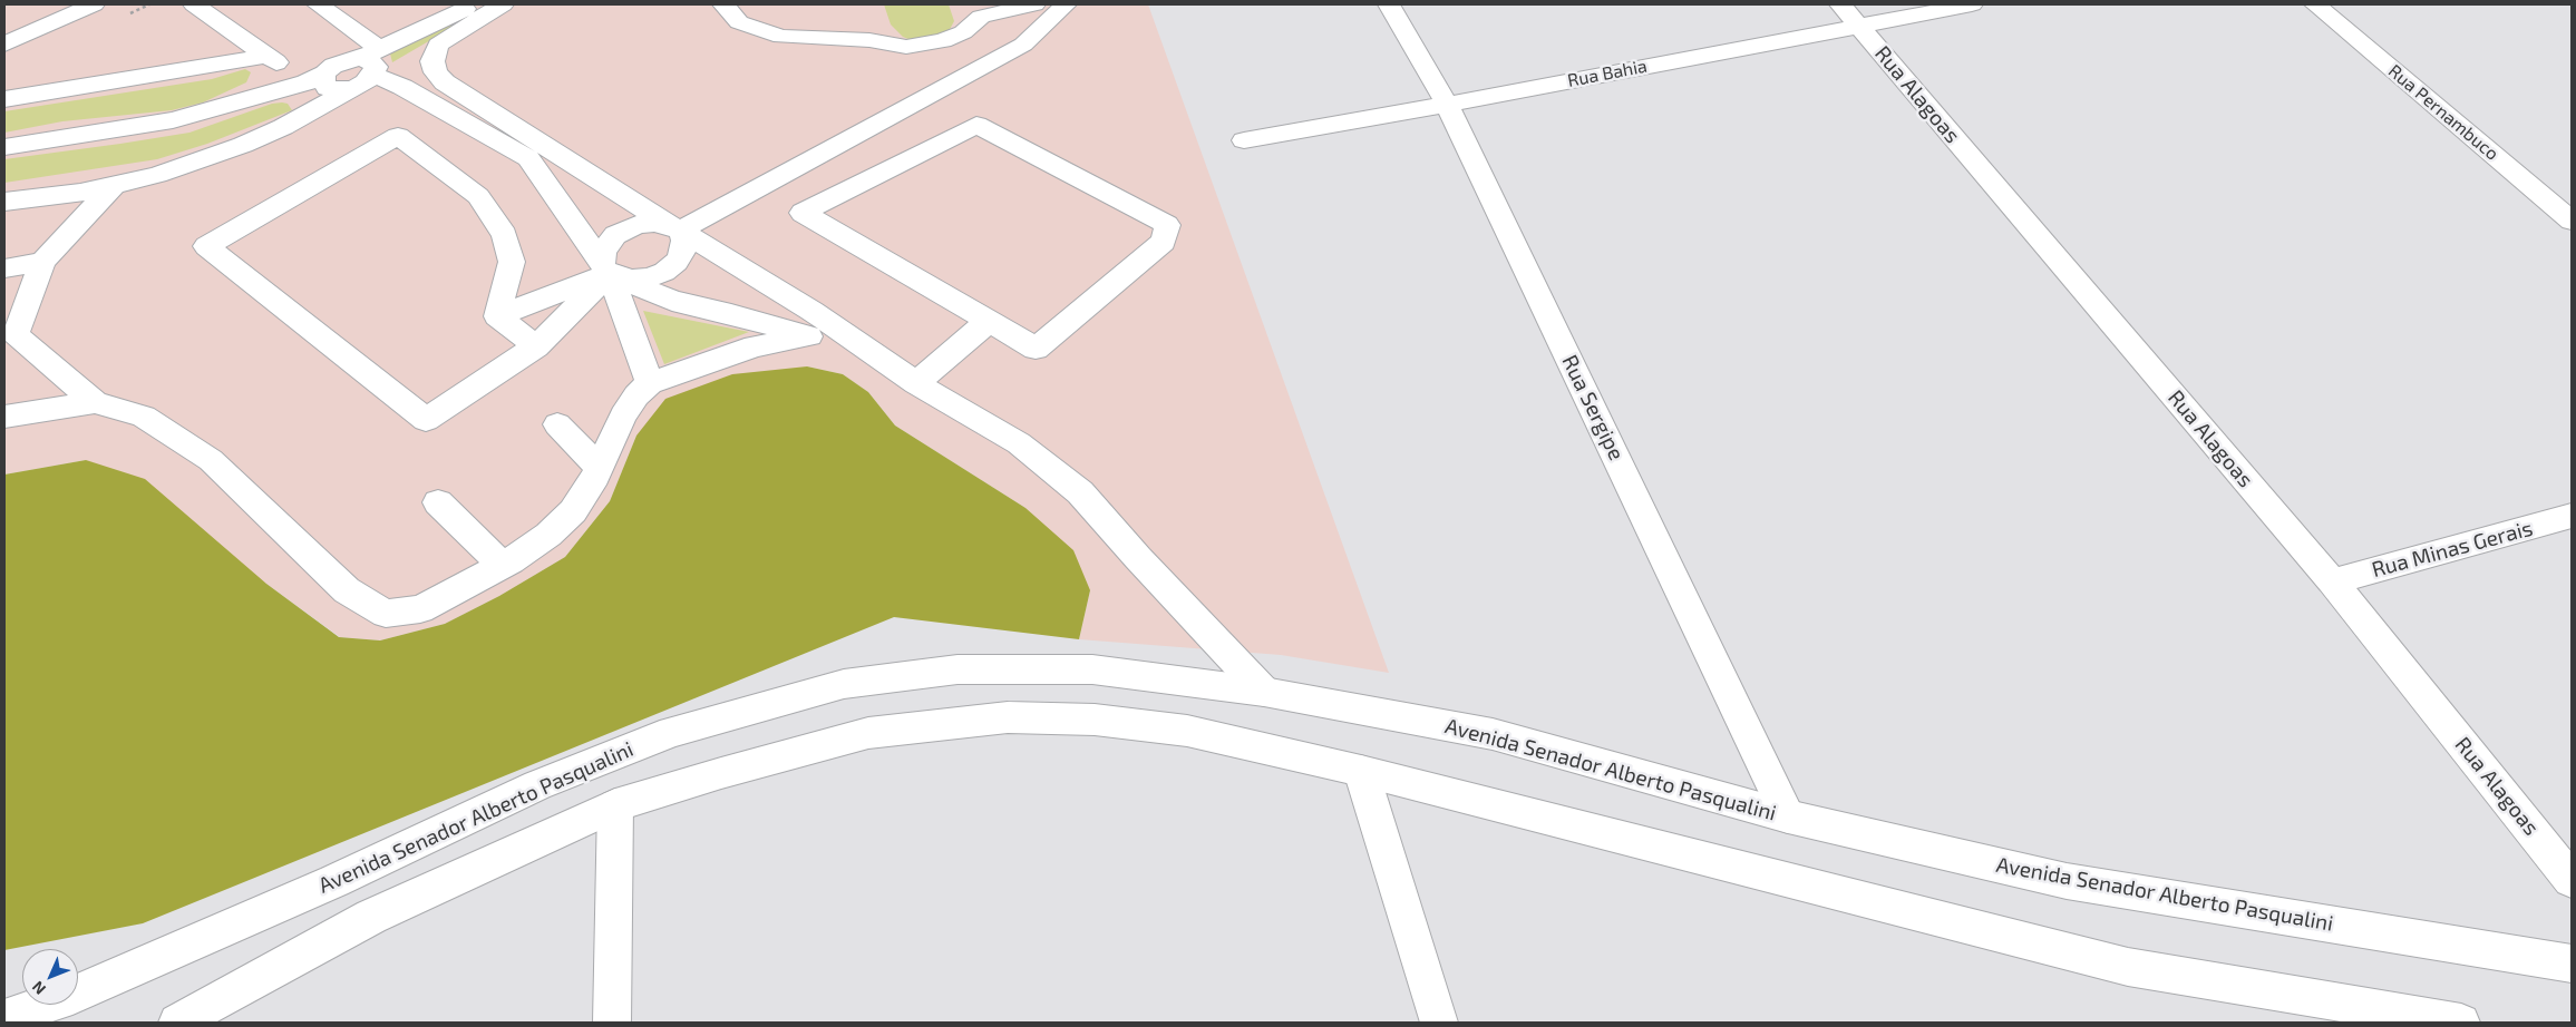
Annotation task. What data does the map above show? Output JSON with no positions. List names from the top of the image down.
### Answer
{
  "streets": {
    "street": [
      "Rua Bahia",
      "Rua Alagoas",
      "Rua Pernambuco",
      "Rua Sergipe",
      "Rua Minas Gerais",
      "Avenida Senador Alberto Pasqualini"
    ]
  },
  "crossings": [
    ["Rua Bahia", "Rua Alagoas"],
    ["Rua Bahia", "Rua Sergipe"],
    ["Rua Alagoas", "Rua Minas Gerais"],
    ["Rua Sergipe", "Avenida Senador Alberto Pasqualini"]
  ],
  "north": "bottom left"
}
